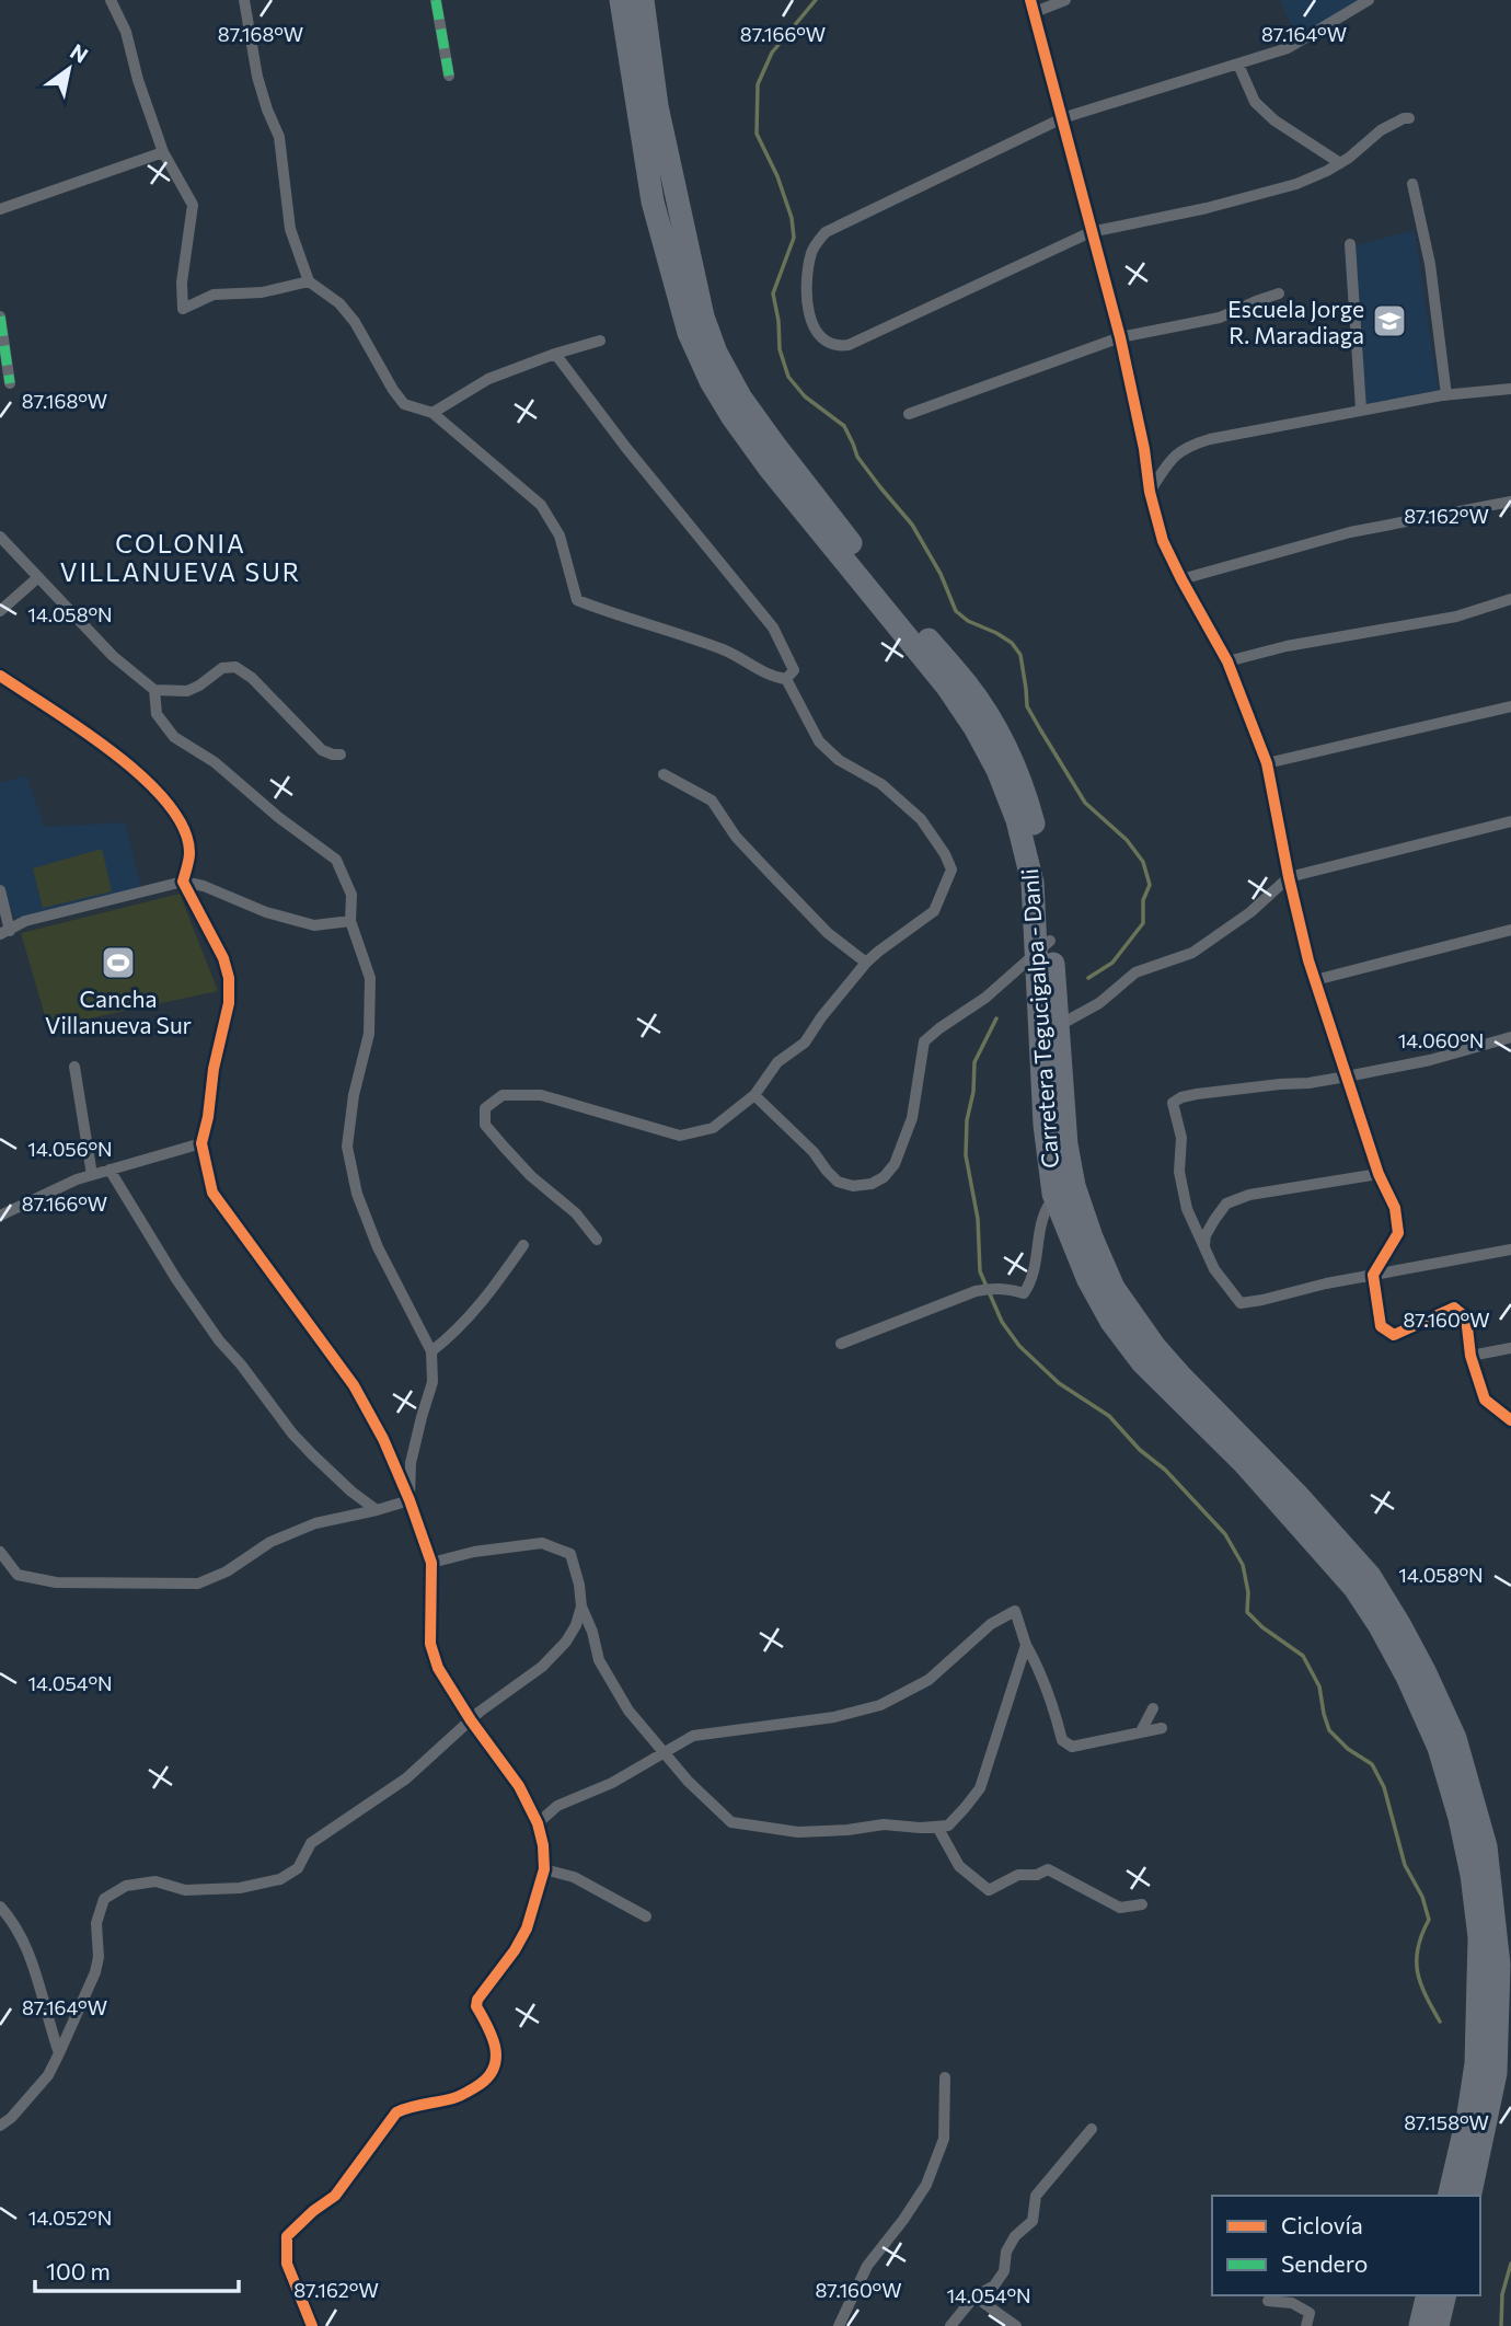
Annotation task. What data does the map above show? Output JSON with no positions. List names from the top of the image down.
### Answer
{
  "streets": {
    "highway": ["Carretera Tegucigalpa - Danli"]
  },
  "districts": ["COLONIA VILLANUEVA SUR"],
  "places": {
    "school or university": ["Escuela Jorge R. Maradiaga"],
    "sports": ["Cancha Villanueva Sur"]
  },
  "legend": ["Ciclovía", "Sendero"],
  "scale_bar": "100 m",
  "north": "top right",
  "coordinates": [
    "87.168°W",
    "87.166°W",
    "87.164°W",
    "87.162°W",
    "14.058°N",
    "14.060°N",
    "14.056°N",
    "87.160°W",
    "14.054°N",
    "87.158°W",
    "14.052°N"
  ]
}
